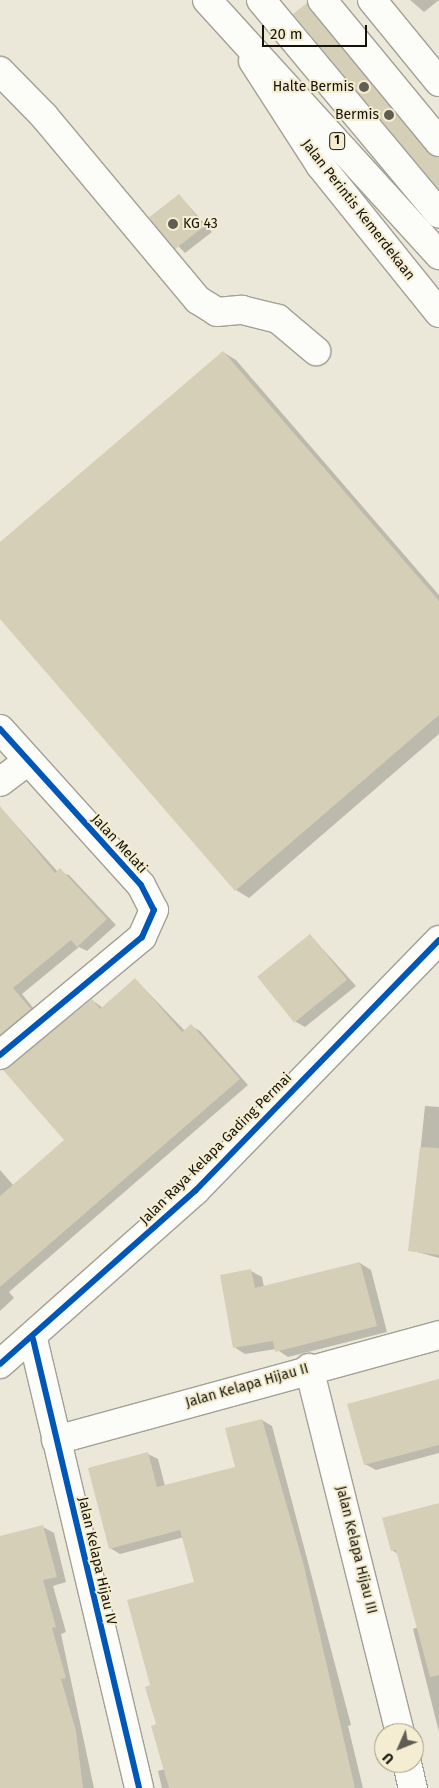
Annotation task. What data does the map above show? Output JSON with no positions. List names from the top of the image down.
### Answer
{
  "streets": {
    "main road": [
      "1",
      "Jalan Perintis Kemerdekaan",
      "Jalan Melati",
      "Jalan Raya Kelapa Gading Permai",
      "Jalan Kelapa Hijau II",
      "Jalan Kelapa Hijau III",
      "Jalan Kelapa Hijau IV"
    ]
  },
  "crossings": [
    ["Jalan Raya Kelapa Gading Permai", "Jalan Kelapa Hijau IV"],
    ["Jalan Kelapa Hijau II", "Jalan Kelapa Hijau III"],
    ["Jalan Kelapa Hijau II", "Jalan Kelapa Hijau IV"]
  ],
  "places": ["Halte Bermis", "Bermis", "KG 43"],
  "scale_bar": "20 m",
  "north": "bottom left"
}
